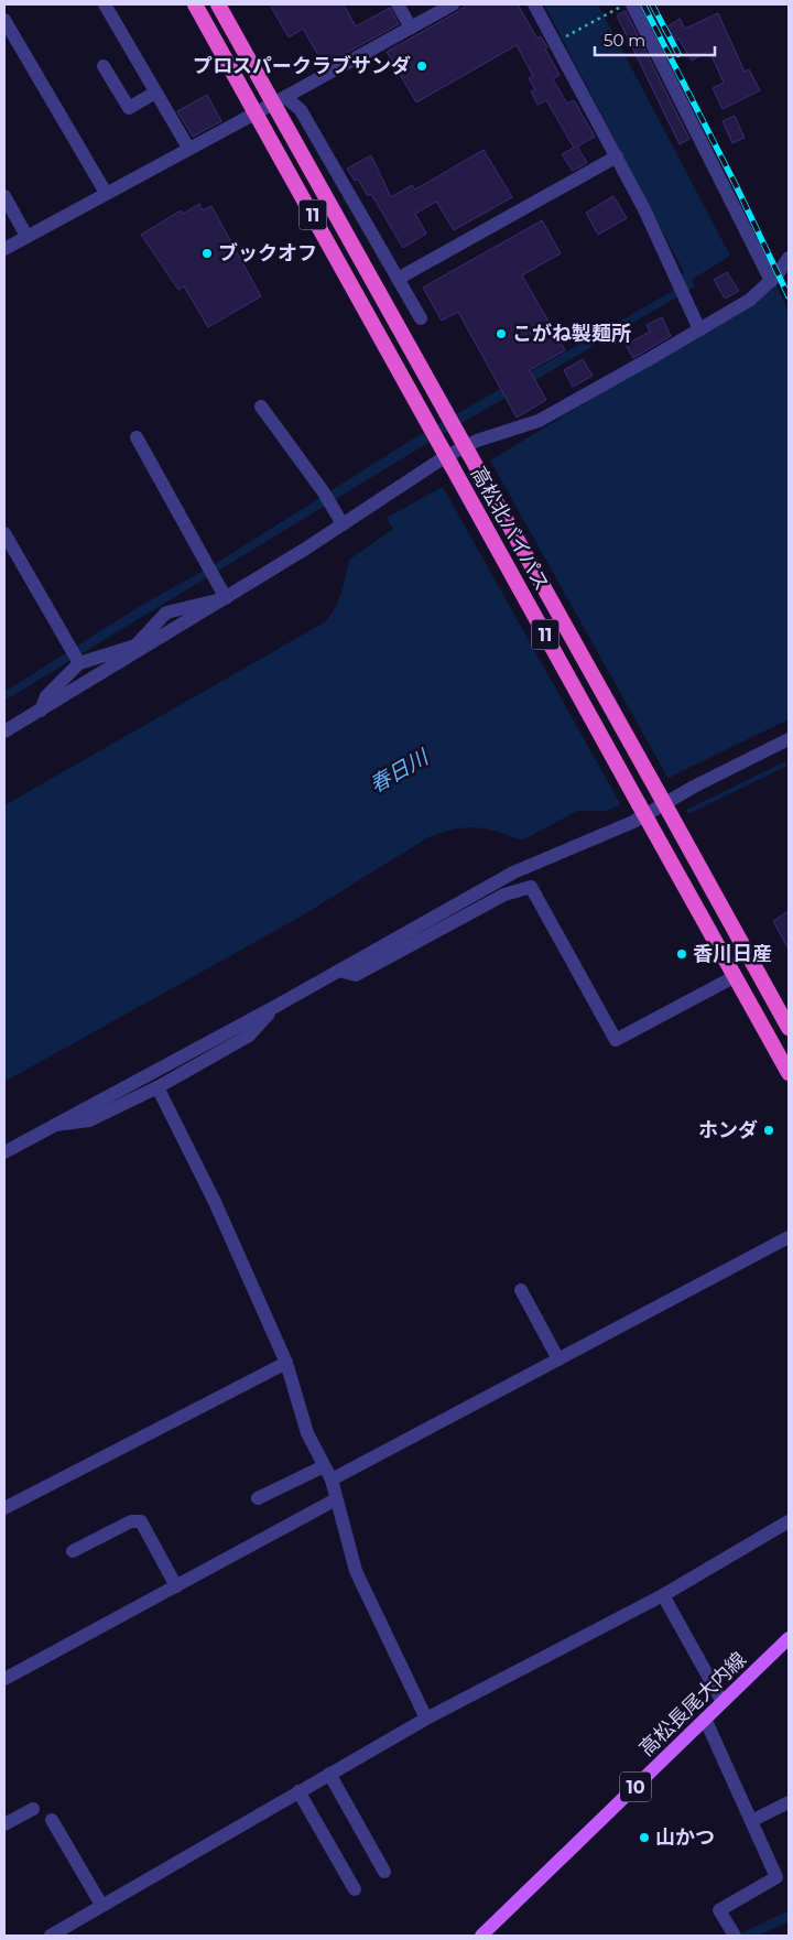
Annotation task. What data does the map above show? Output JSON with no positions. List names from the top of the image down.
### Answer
{
  "streets": {
    "highway": ["11", "高松北バイパス"],
    "main road": ["高松長尾大内線", "10"]
  },
  "water": ["春日川"],
  "places": [
    "プロスパークラブサンダ",
    "ブックオフ",
    "こがね製麺所",
    "香川日産",
    "ホンダ",
    "山かつ"
  ],
  "scale_bar": "50 m"
}
